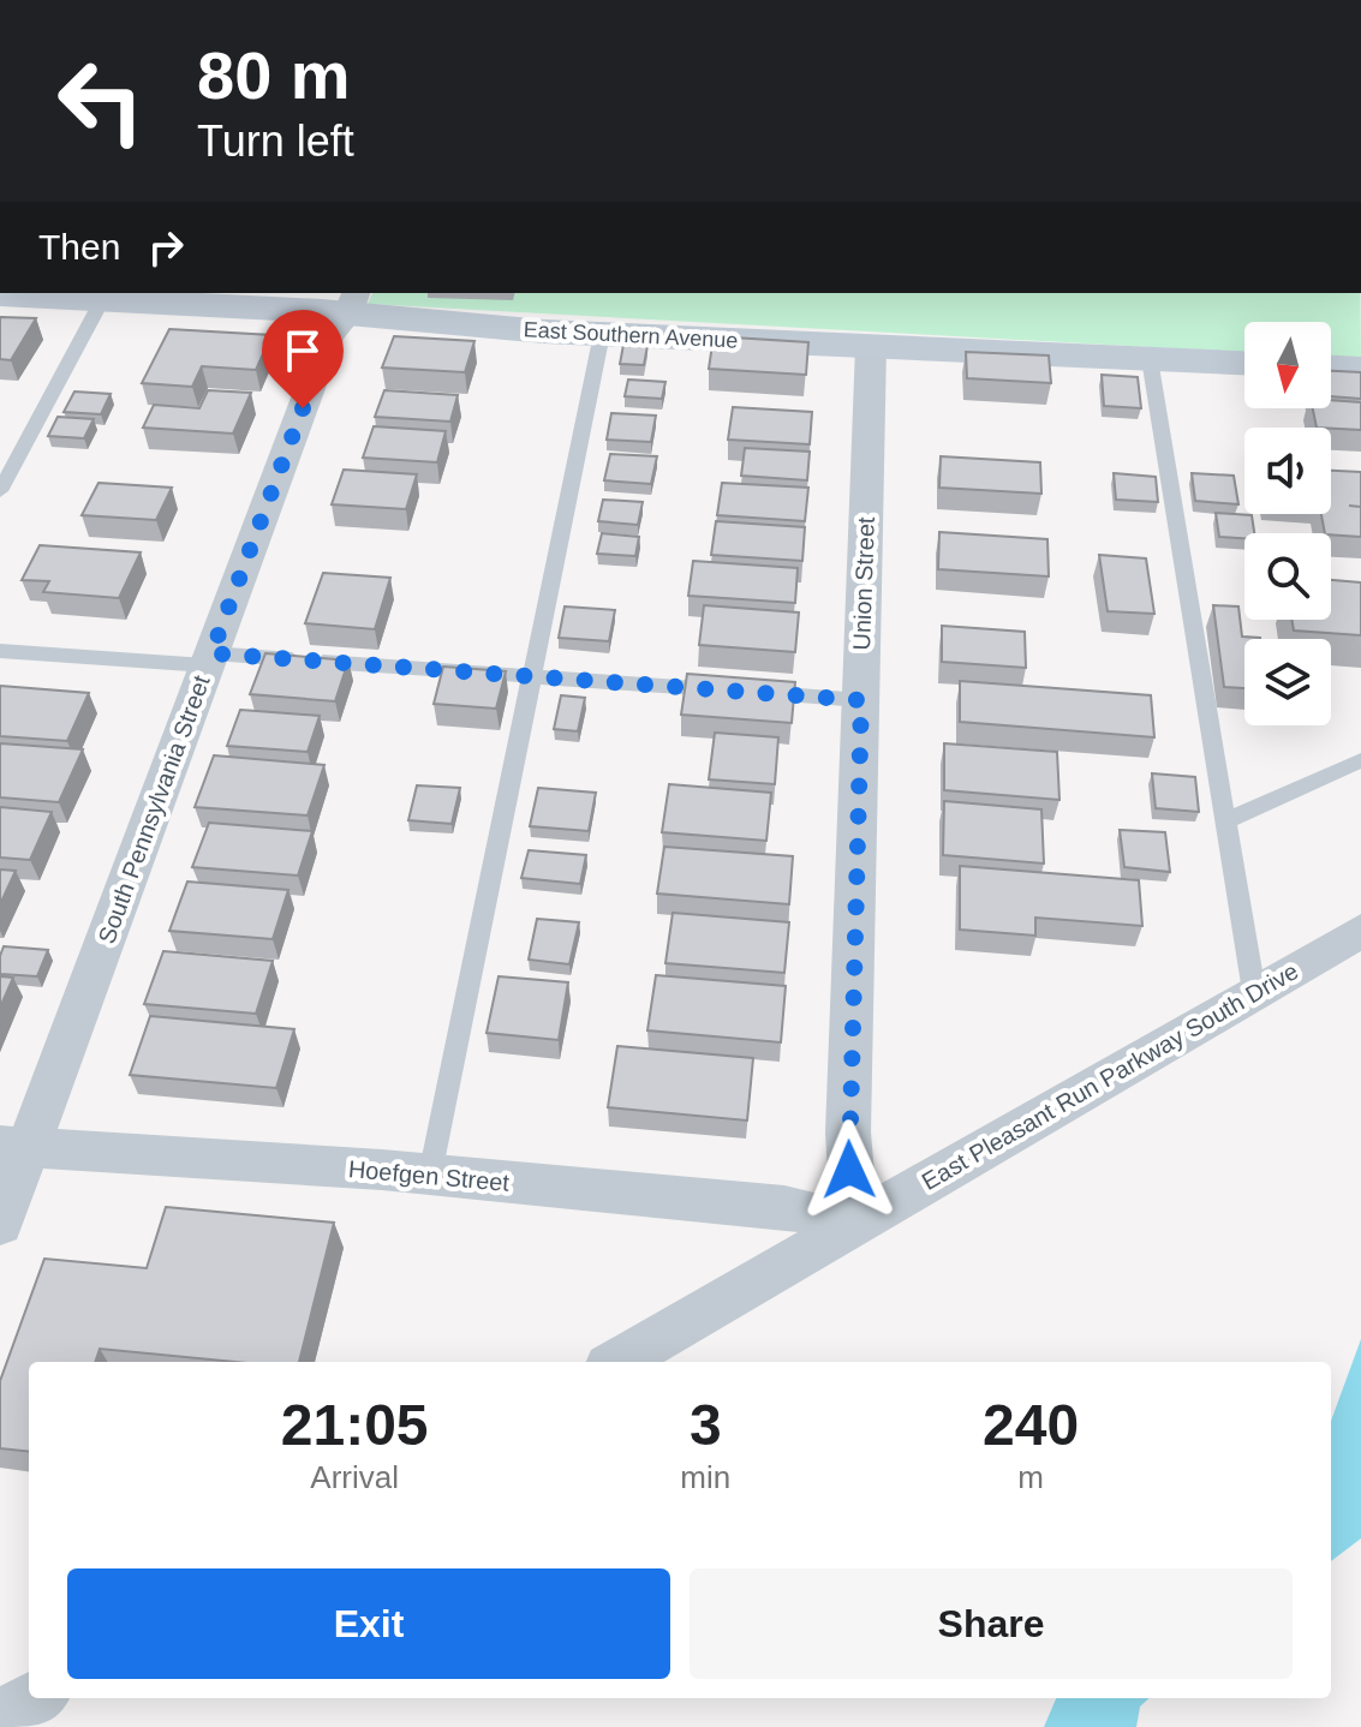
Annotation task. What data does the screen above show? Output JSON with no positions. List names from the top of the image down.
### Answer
{
  "streets": {
    "street": [
      "East Southern Avenue",
      "Union Street",
      "South Pennsylvania Street",
      "East Pleasant Run Parkway South Drive",
      "Hoefgen Street"
    ]
  },
  "crossings": [
    ["East Southern Avenue", "Union Street"],
    ["East Southern Avenue", "South Pennsylvania Street"],
    ["Union Street", "East Pleasant Run Parkway South Drive"],
    ["Union Street", "Hoefgen Street"],
    ["South Pennsylvania Street", "Hoefgen Street"],
    ["East Pleasant Run Parkway South Drive", "Hoefgen Street"]
  ],
  "north": "bottom",
  "page": {
    "turn": ["80 m", "Turn left"],
    "then": "Then",
    "eta": [
      "21:05",
      "Arrival",
      "3",
      "min",
      "240",
      "m"
    ],
    "buttons": ["Exit", "Share"]
  }
}
